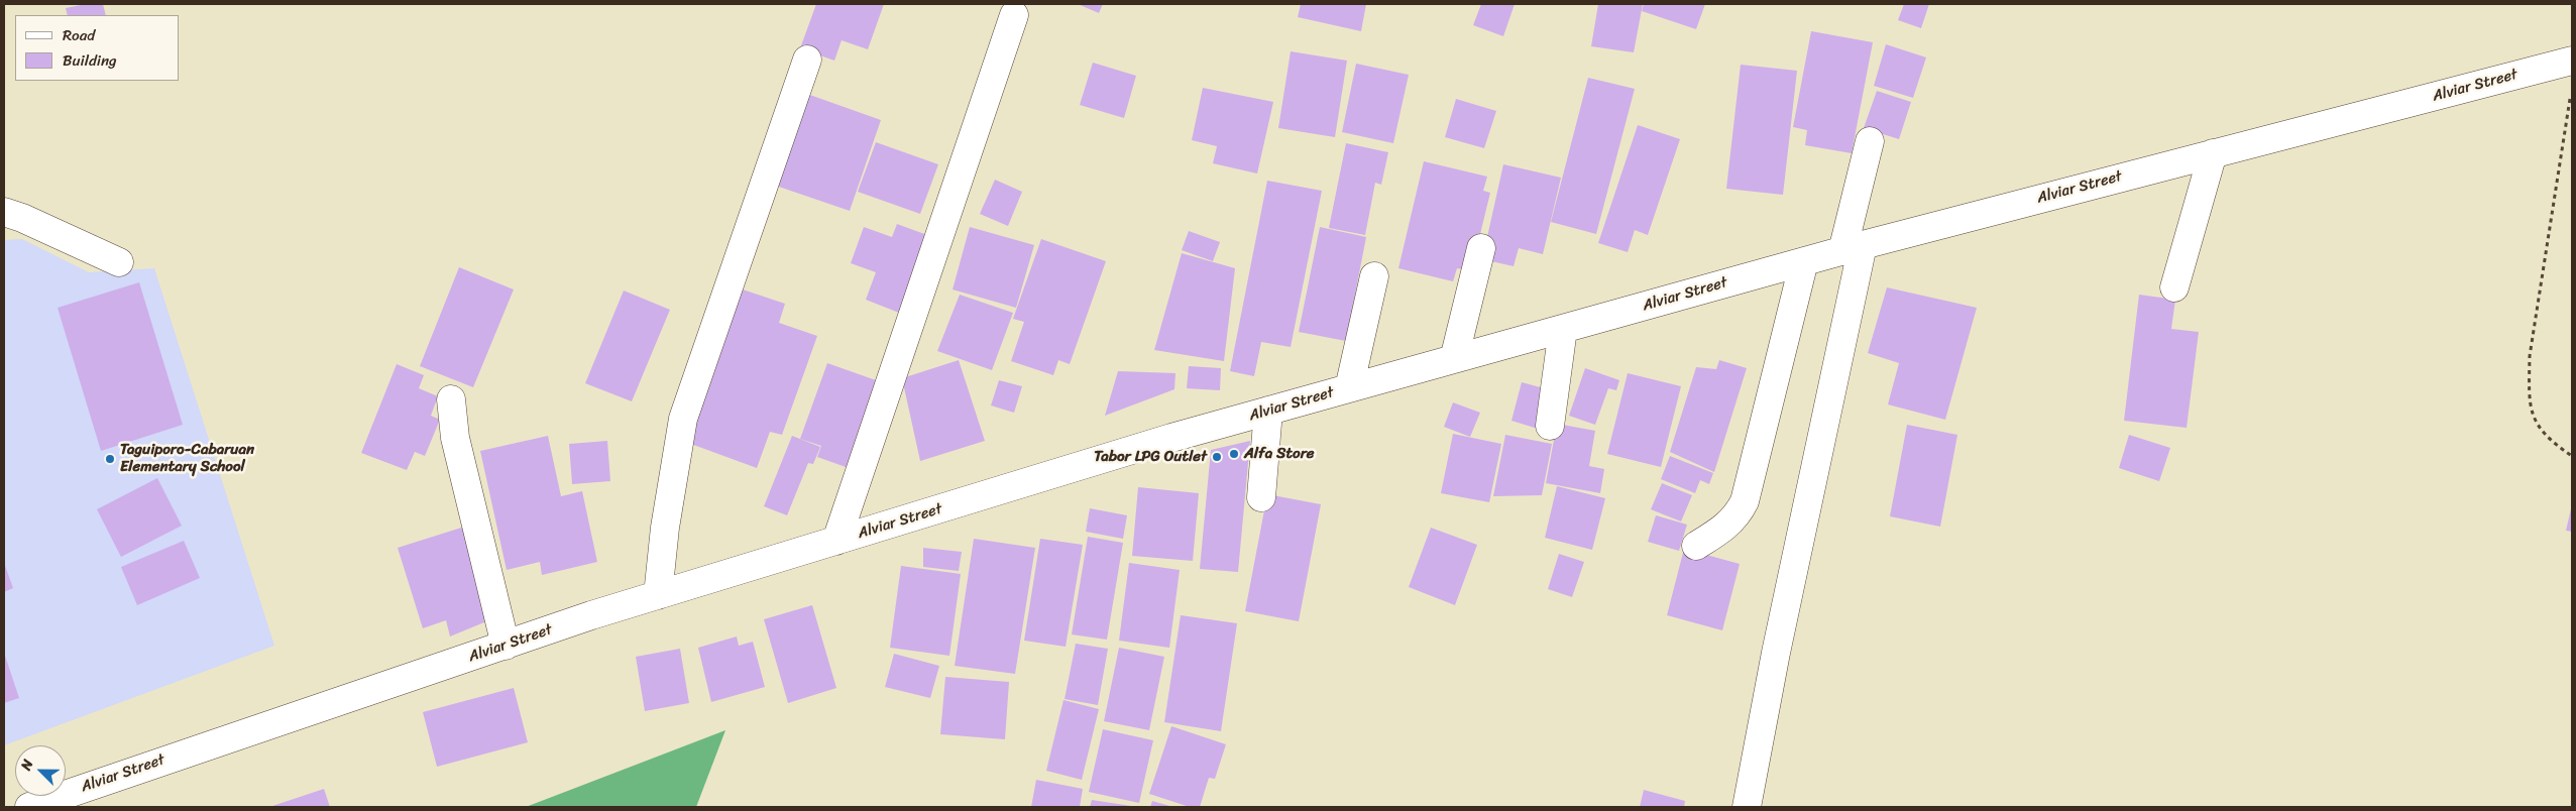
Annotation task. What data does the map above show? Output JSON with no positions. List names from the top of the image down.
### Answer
{
  "streets": {
    "street": ["Alviar Street"]
  },
  "places": ["Alfa Store", "Tabor LPG Outlet", "Taguiporo-Cabaruan Elementary School"],
  "legend": ["Road", "Building"],
  "north": "top left"
}
